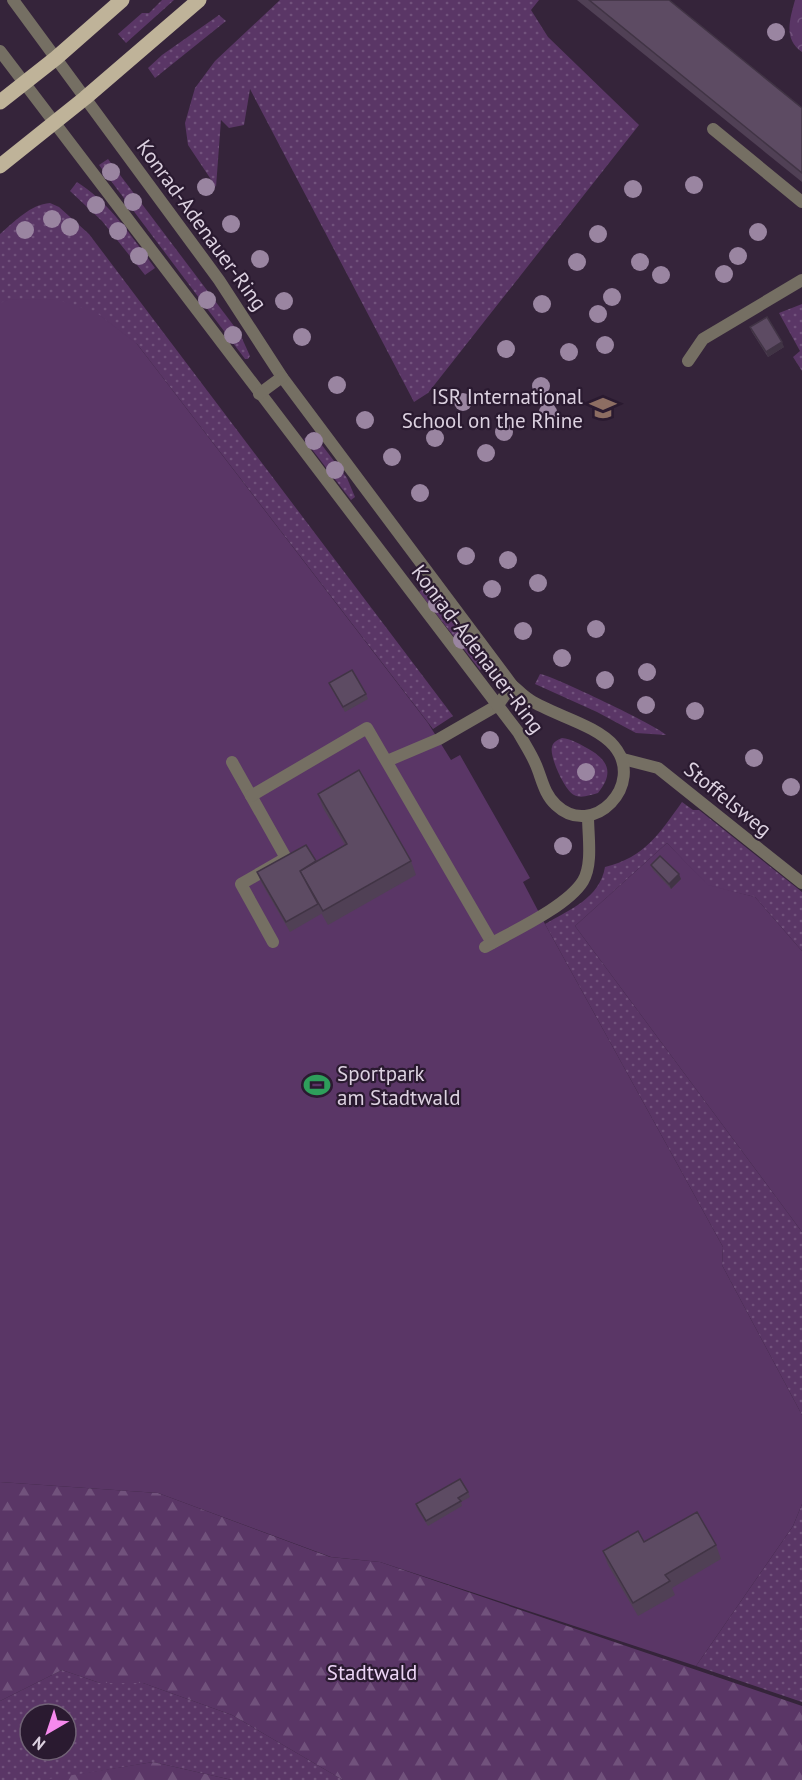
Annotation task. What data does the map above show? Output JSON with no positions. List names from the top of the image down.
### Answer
{
  "streets": {
    "street": ["Konrad-Adenauer-Ring", "Stoffelsweg"]
  },
  "crossings": [
    ["Konrad-Adenauer-Ring", "Stoffelsweg"]
  ],
  "parks": ["Stadtwald"],
  "places": {
    "school or university": ["ISR International School on the Rhine"],
    "sports": ["Sportpark am Stadtwald"]
  },
  "north": "bottom left"
}
